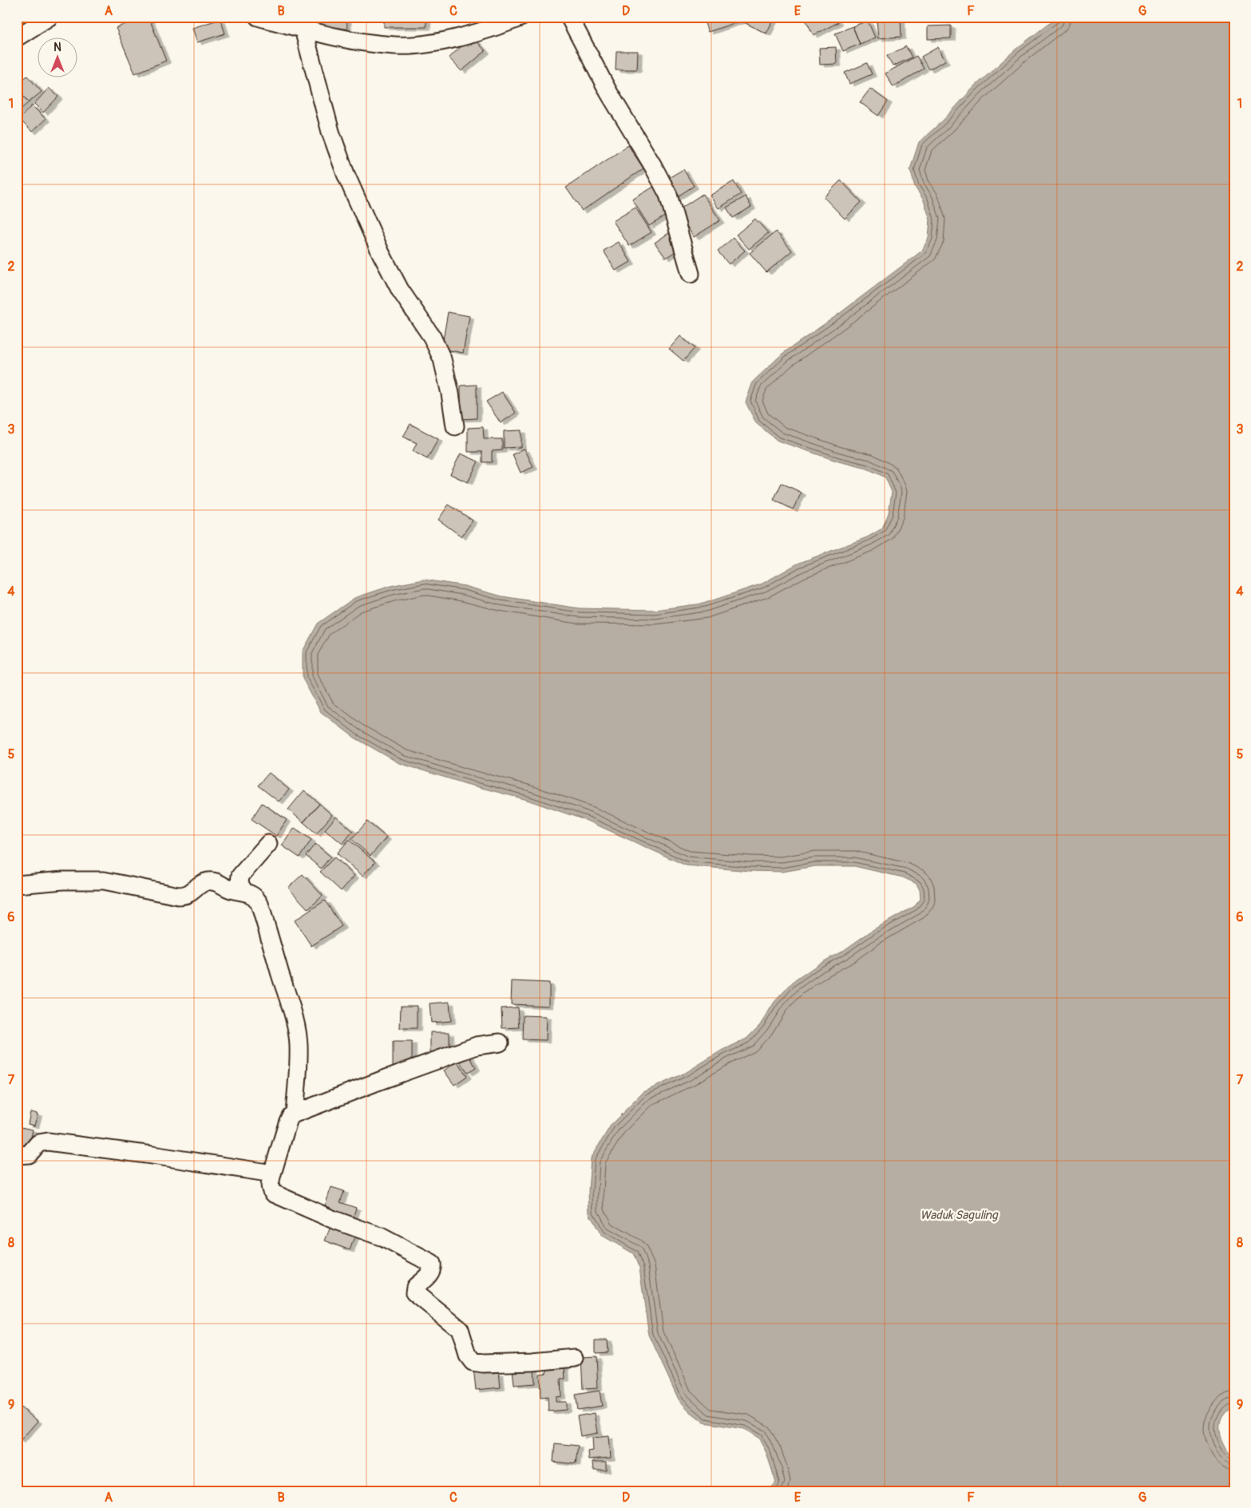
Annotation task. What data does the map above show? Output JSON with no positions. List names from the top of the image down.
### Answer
{
  "water": ["Waduk Saguling"],
  "north": "top",
  "grid": {
    "columns": [
      "A",
      "B",
      "C",
      "D",
      "E",
      "F",
      "G"
    ],
    "rows": [
      "1",
      "2",
      "3",
      "4",
      "5",
      "6",
      "7",
      "8",
      "9"
    ]
  }
}
